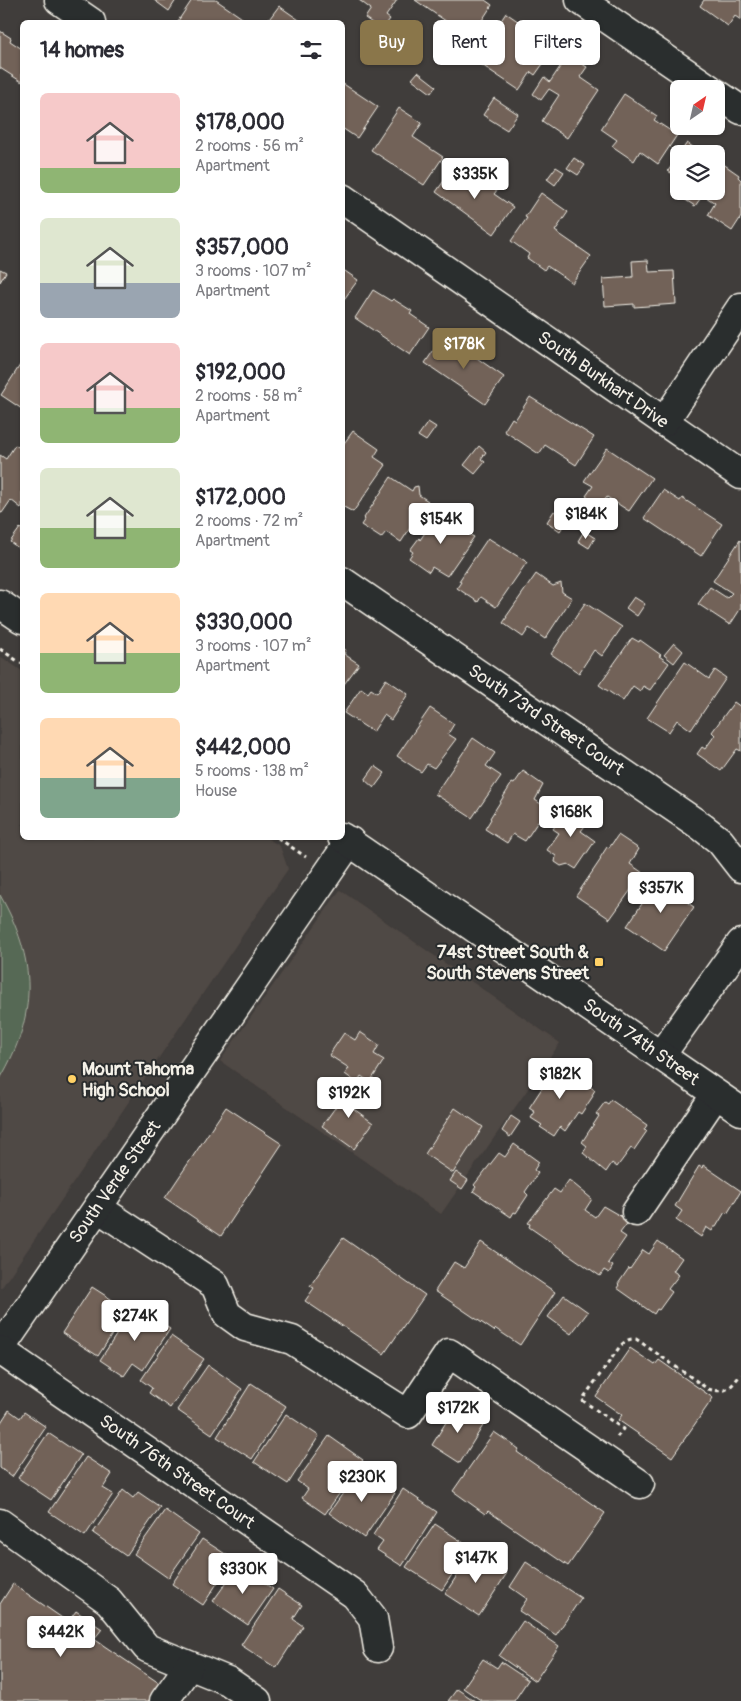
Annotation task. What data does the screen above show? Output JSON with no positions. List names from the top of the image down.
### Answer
{
  "streets": {
    "street": [
      "South Burkhart Drive",
      "South 73rd Street Court",
      "South 74th Street",
      "South Verde Street",
      "South 76th Street Court"
    ]
  },
  "crossings": [
    ["South 74th Street", "South Verde Street"],
    ["South Verde Street", "South 76th Street Court"]
  ],
  "places": {
    "transit": ["74st Street South & South Stevens Street"],
    "other": ["Mount Tahoma High School"]
  },
  "north": "top right",
  "page": {
    "chip": ["Buy", "Rent", "Filters"],
    "heading": "14 homes",
    "list": [
      {
        "name": "$178,000",
        "note": "2 rooms · 56 m² · Apartment"
      },
      {
        "name": "$357,000",
        "note": "3 rooms · 107 m² · Apartment"
      },
      {
        "name": "$192,000",
        "note": "2 rooms · 58 m² · Apartment"
      },
      {
        "name": "$172,000",
        "note": "2 rooms · 72 m² · Apartment"
      },
      {
        "name": "$330,000",
        "note": "3 rooms · 107 m² · Apartment"
      },
      {
        "name": "$442,000",
        "note": "5 rooms · 138 m² · House"
      }
    ],
    "price": [
      "$335K",
      "$178K",
      "$184K",
      "$154K",
      "$168K",
      "$357K",
      "$182K",
      "$192K",
      "$274K",
      "$172K",
      "$230K",
      "$147K",
      "$330K",
      "$442K"
    ]
  }
}
